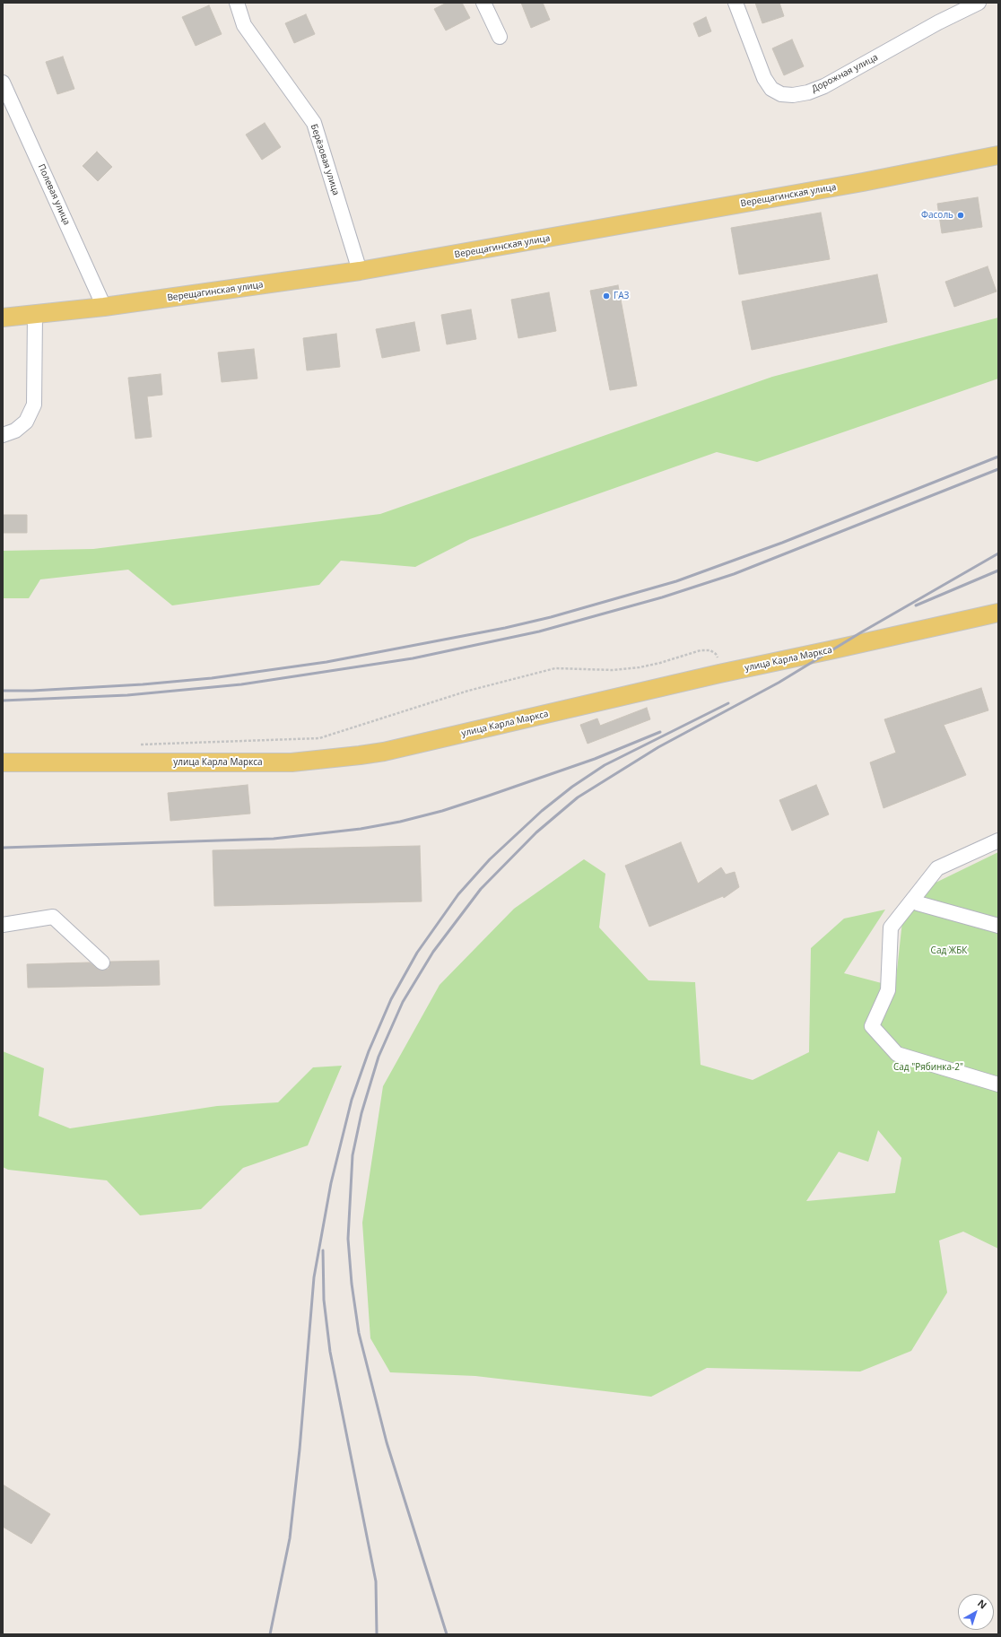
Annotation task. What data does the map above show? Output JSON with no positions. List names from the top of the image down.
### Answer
{
  "streets": {
    "main road": ["Верещагинская улица", "улица Карла Маркса"],
    "street": ["Дорожная улица", "Берёзовая улица", "Полевая улица"]
  },
  "crossings": [
    ["Берёзовая улица", "Верещагинская улица"],
    ["Полевая улица", "Верещагинская улица"]
  ],
  "parks": ["Сад ЖБК", "Сад \"Рябинка-2\""],
  "places": ["Фасоль", "ГАЗ"],
  "north": "top right"
}
